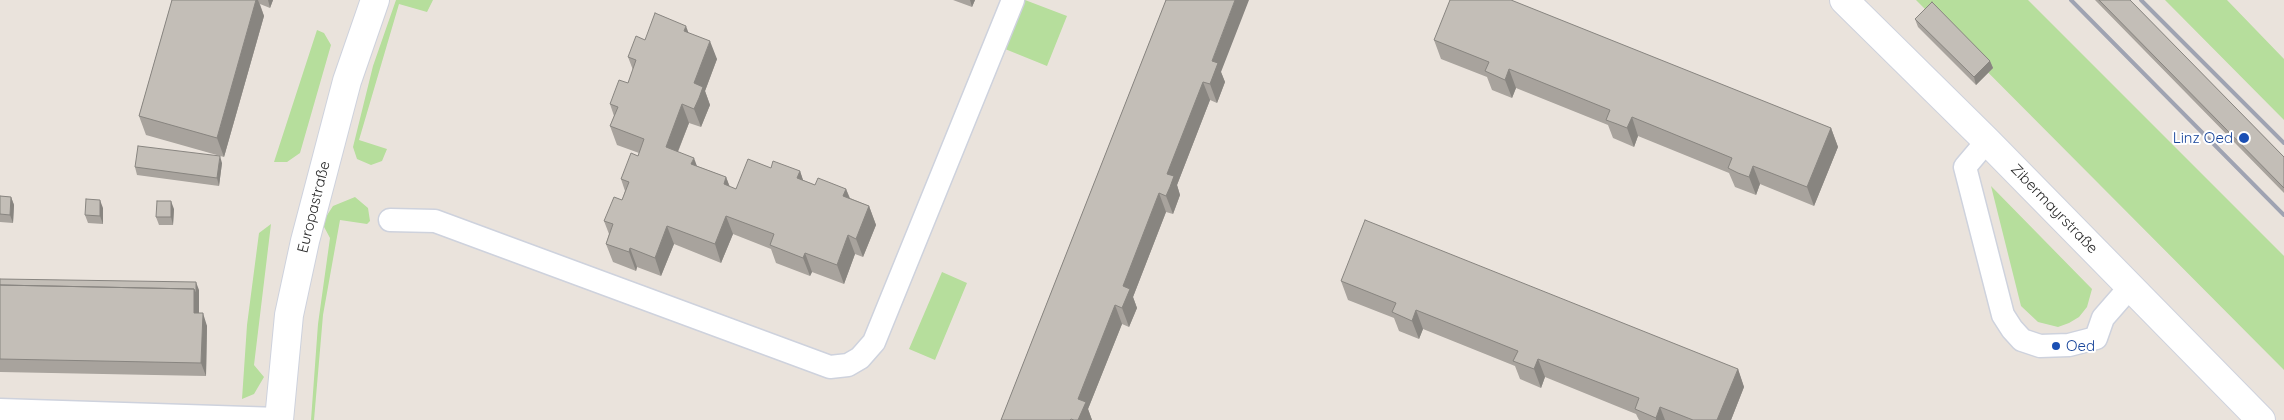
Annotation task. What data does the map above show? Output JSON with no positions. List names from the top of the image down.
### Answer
{
  "streets": {
    "street": ["Europastraße", "Zibermayrstraße"]
  },
  "places": ["Linz Oed", "Oed"]
}
